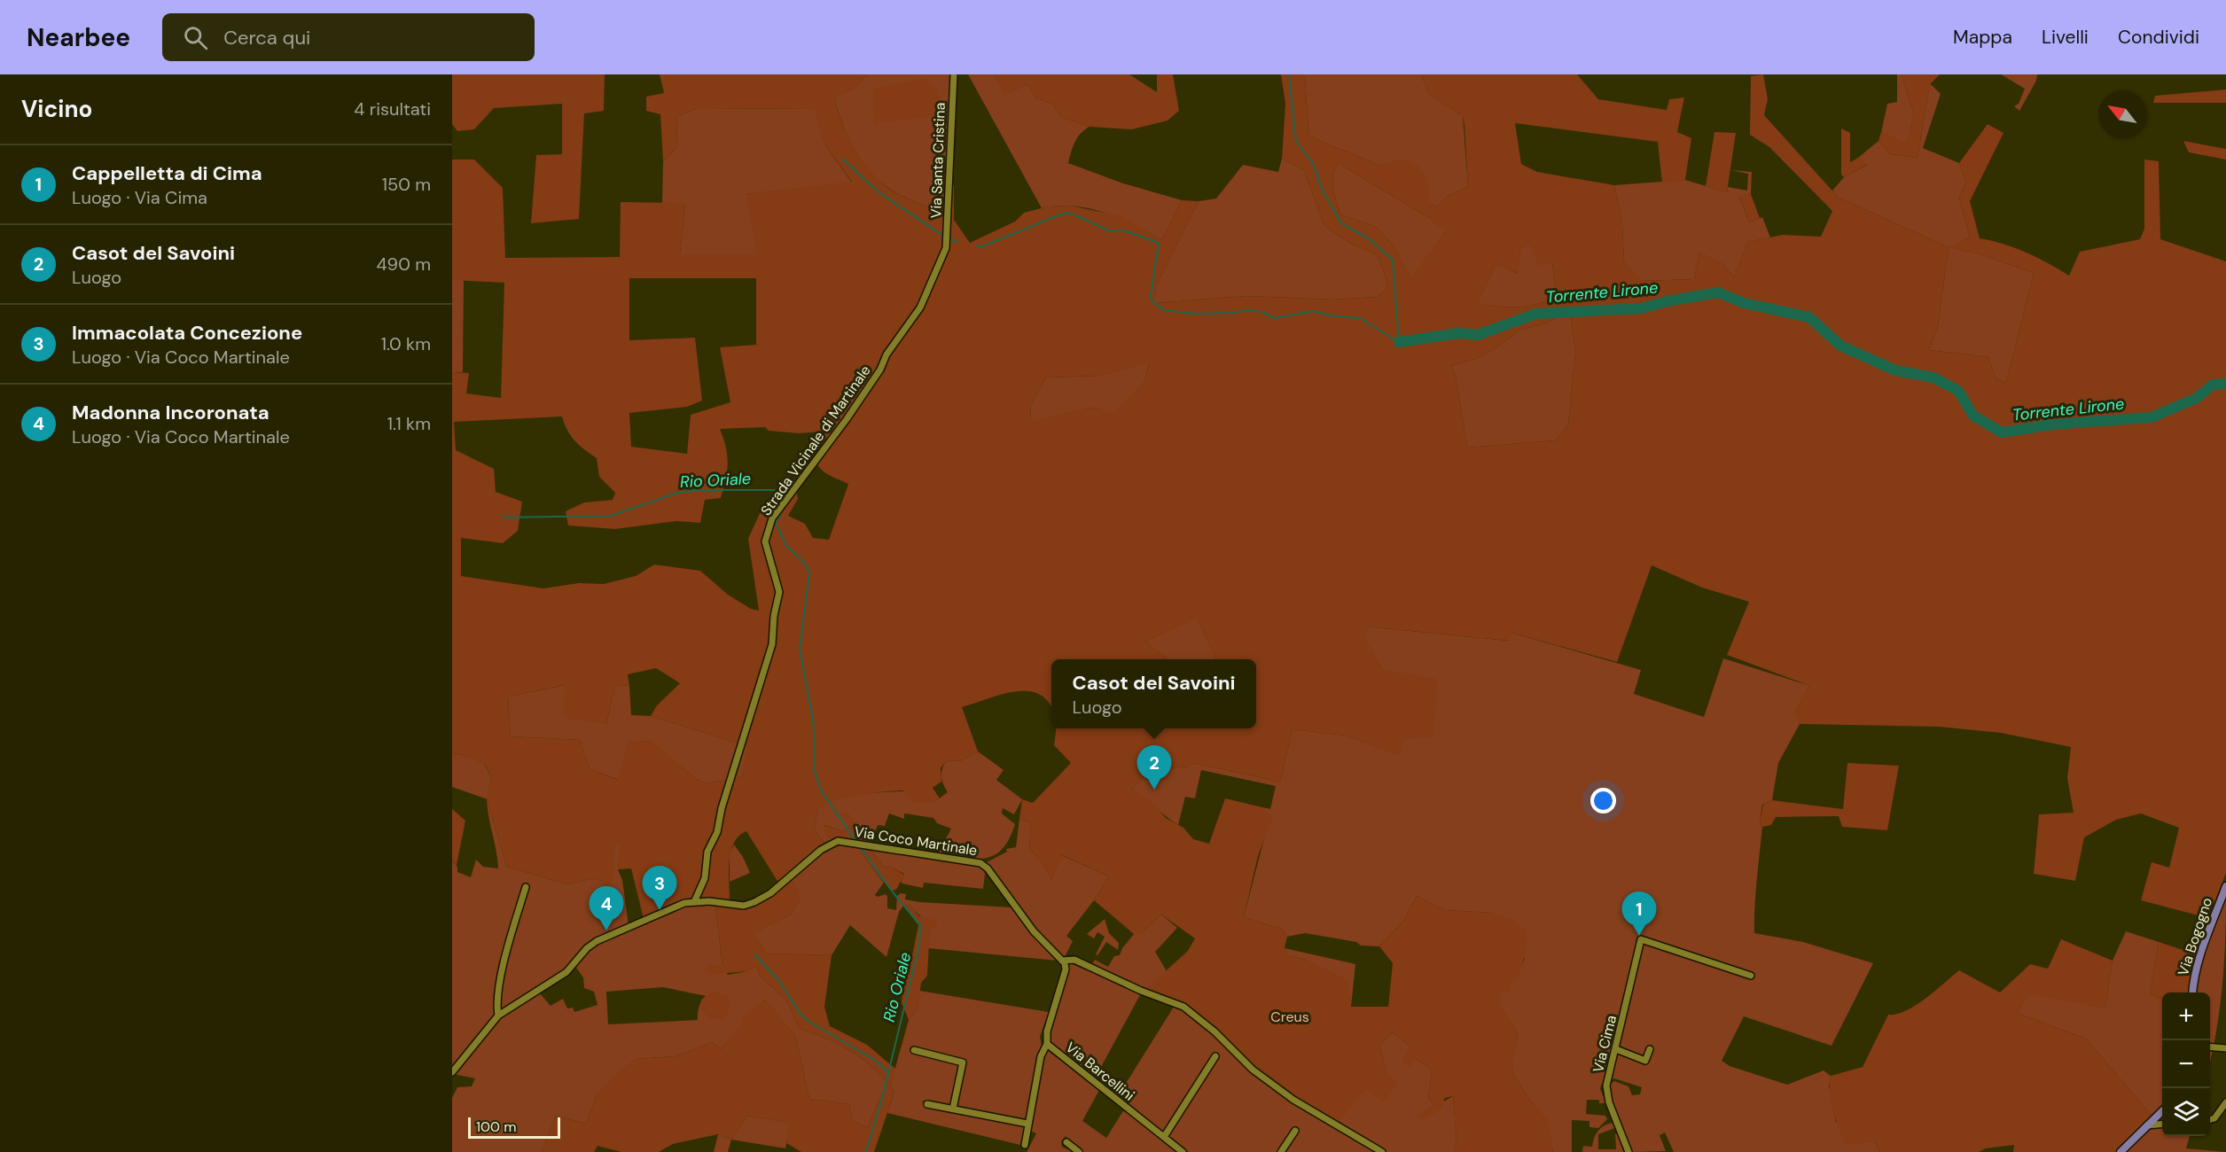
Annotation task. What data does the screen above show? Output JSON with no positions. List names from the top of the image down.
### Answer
{
  "streets": {
    "main road": ["Via Bogogno"],
    "street": [
      "Via Santa Cristina",
      "Strada Vicinale di Martinale",
      "Via Coco Martinale",
      "Via Cima",
      "Via Barcellini"
    ]
  },
  "crossings": [
    ["Via Santa Cristina", "Strada Vicinale di Martinale"],
    ["Strada Vicinale di Martinale", "Via Coco Martinale"],
    ["Via Coco Martinale", "Via Barcellini"]
  ],
  "water": ["Torrente Lirone", "Rio Oriale"],
  "parks": ["Creus"],
  "scale_bar": "100 m",
  "north": "top left",
  "page": {
    "header": "Nearbee",
    "search": "Cerca qui",
    "nav": ["Mappa", "Livelli", "Condividi"],
    "heading": ["Vicino", "4 risultati"],
    "list": [
      {
        "mark": "1",
        "name": "Cappelletta di Cima",
        "note": "Luogo · Via Cima",
        "value": "150 m"
      },
      {
        "mark": "2",
        "name": "Casot del Savoini",
        "note": "Luogo",
        "value": "490 m"
      },
      {
        "mark": "3",
        "name": "Immacolata Concezione",
        "note": "Luogo · Via Coco Martinale",
        "value": "1.0 km"
      },
      {
        "mark": "4",
        "name": "Madonna Incoronata",
        "note": "Luogo · Via Coco Martinale",
        "value": "1.1 km"
      }
    ],
    "popup": ["Casot del Savoini", "Luogo"],
    "pins": [
      "2",
      "3",
      "4",
      "1"
    ],
    "map_buttons": ["+", "−"],
    "scale": "100 m"
  }
}
